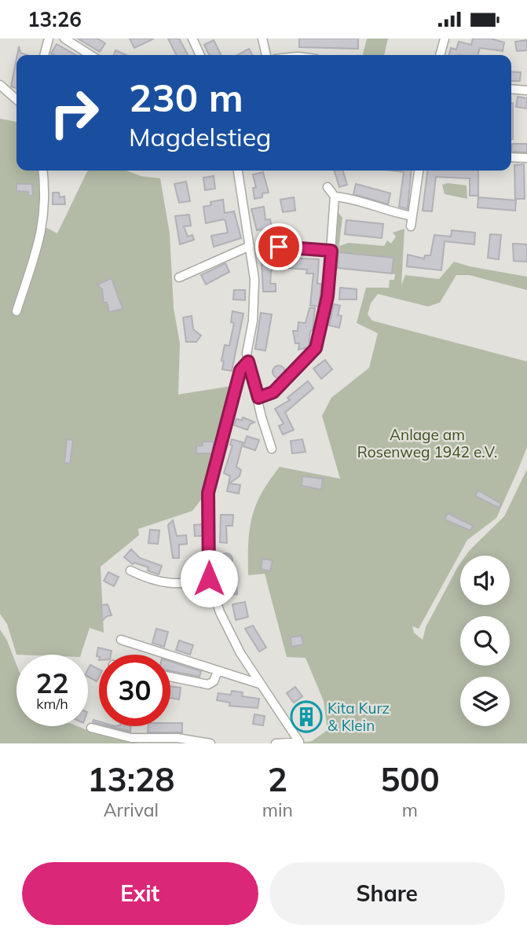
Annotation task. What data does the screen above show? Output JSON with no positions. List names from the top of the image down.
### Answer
{
  "parks": ["Anlage am Rosenweg 1942 e.V."],
  "places": {
    "building": ["Kita Kurz & Klein"]
  },
  "page": {
    "status": "13:26",
    "turn": ["230 m", "Magdelstieg"],
    "speed": "22 km/h",
    "limit": "30",
    "eta": [
      "13:28",
      "Arrival",
      "2",
      "min",
      "500",
      "m"
    ],
    "buttons": ["Exit", "Share"]
  }
}
